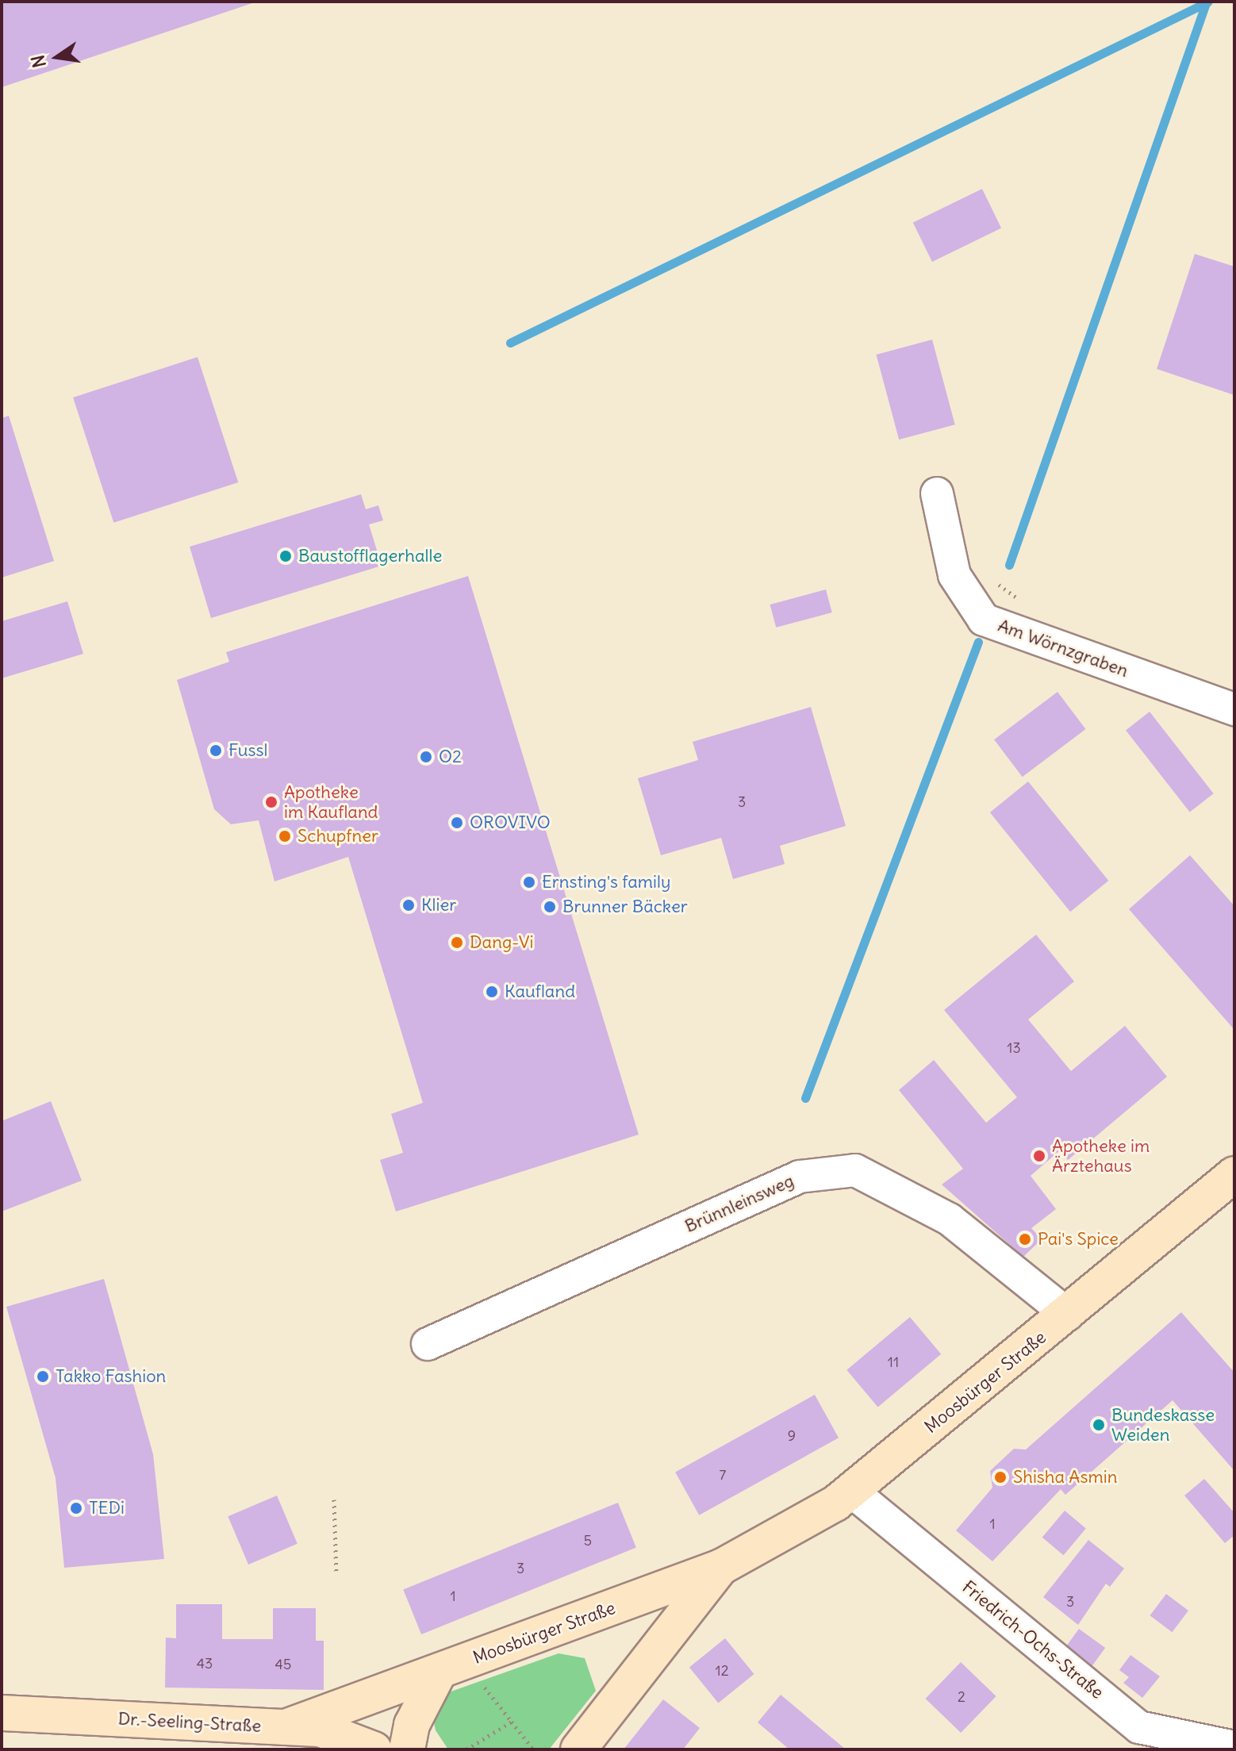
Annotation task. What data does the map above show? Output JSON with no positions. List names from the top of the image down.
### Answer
{
  "streets": {
    "street": [
      "Am Wörnzgraben",
      "Brünnleinsweg",
      "Moosbürger Straße",
      "Friedrich-Ochs-Straße",
      "Dr.-Seeling-Straße"
    ]
  },
  "crossings": [
    ["Brünnleinsweg", "Moosbürger Straße"],
    ["Moosbürger Straße", "Friedrich-Ochs-Straße"],
    ["Moosbürger Straße", "Dr.-Seeling-Straße"]
  ],
  "places": [
    "Baustofflagerhalle",
    "Fussl",
    "O2",
    "Apotheke im Kaufland",
    "OROVIVO",
    "Schupfner",
    "Ernsting's family",
    "Klier",
    "Brunner Bäcker",
    "Dang-Vi",
    "Kaufland",
    "Apotheke im Ärztehaus",
    "Pai's Spice",
    "Takko Fashion",
    "Bundeskasse Weiden",
    "Shisha Asmin",
    "TEDi"
  ],
  "house_numbers": [
    "3",
    "13",
    "11",
    "9",
    "7",
    "1",
    "5",
    "3",
    "1",
    "3",
    "43",
    "45",
    "12",
    "2"
  ],
  "north": "left"
}
